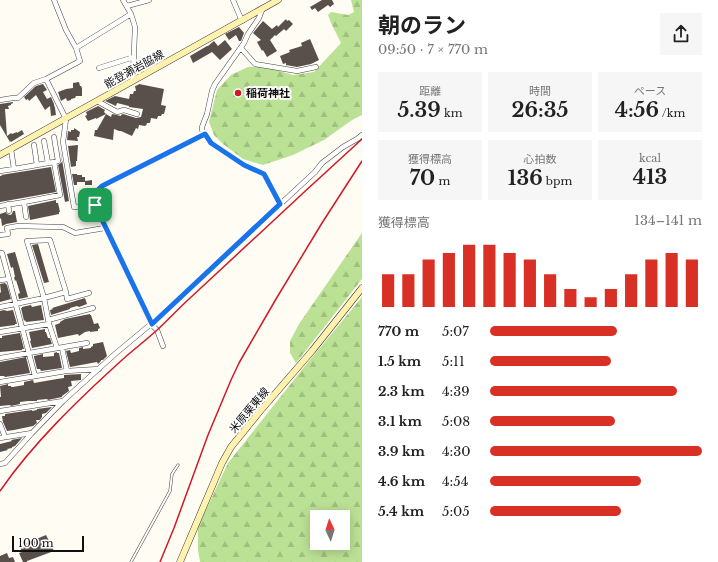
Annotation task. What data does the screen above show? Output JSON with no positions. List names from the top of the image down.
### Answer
{
  "streets": {
    "main road": ["能登瀬岩脇線", "米原栗東線"]
  },
  "places": ["稲荷神社"],
  "scale_bar": "100 m",
  "north": "top",
  "page": {
    "heading": ["朝のラン", "09:50 · 7 × 770 m"],
    "stats": [
      ["距離", "5.39 km"],
      ["時間", "26:35"],
      ["ペース", "4:56 /km"],
      ["獲得標高", "70 m"],
      ["心拍数", "136 bpm"],
      ["kcal", "413"]
    ],
    "chart": ["獲得標高", "134–141 m"],
    "list": [
      {
        "name": "770 m",
        "note": "5:07"
      },
      {
        "name": "1.5 km",
        "note": "5:11"
      },
      {
        "name": "2.3 km",
        "note": "4:39"
      },
      {
        "name": "3.1 km",
        "note": "5:08"
      },
      {
        "name": "3.9 km",
        "note": "4:30"
      },
      {
        "name": "4.6 km",
        "note": "4:54"
      },
      {
        "name": "5.4 km",
        "note": "5:05"
      }
    ],
    "scale": "100 m"
  }
}
